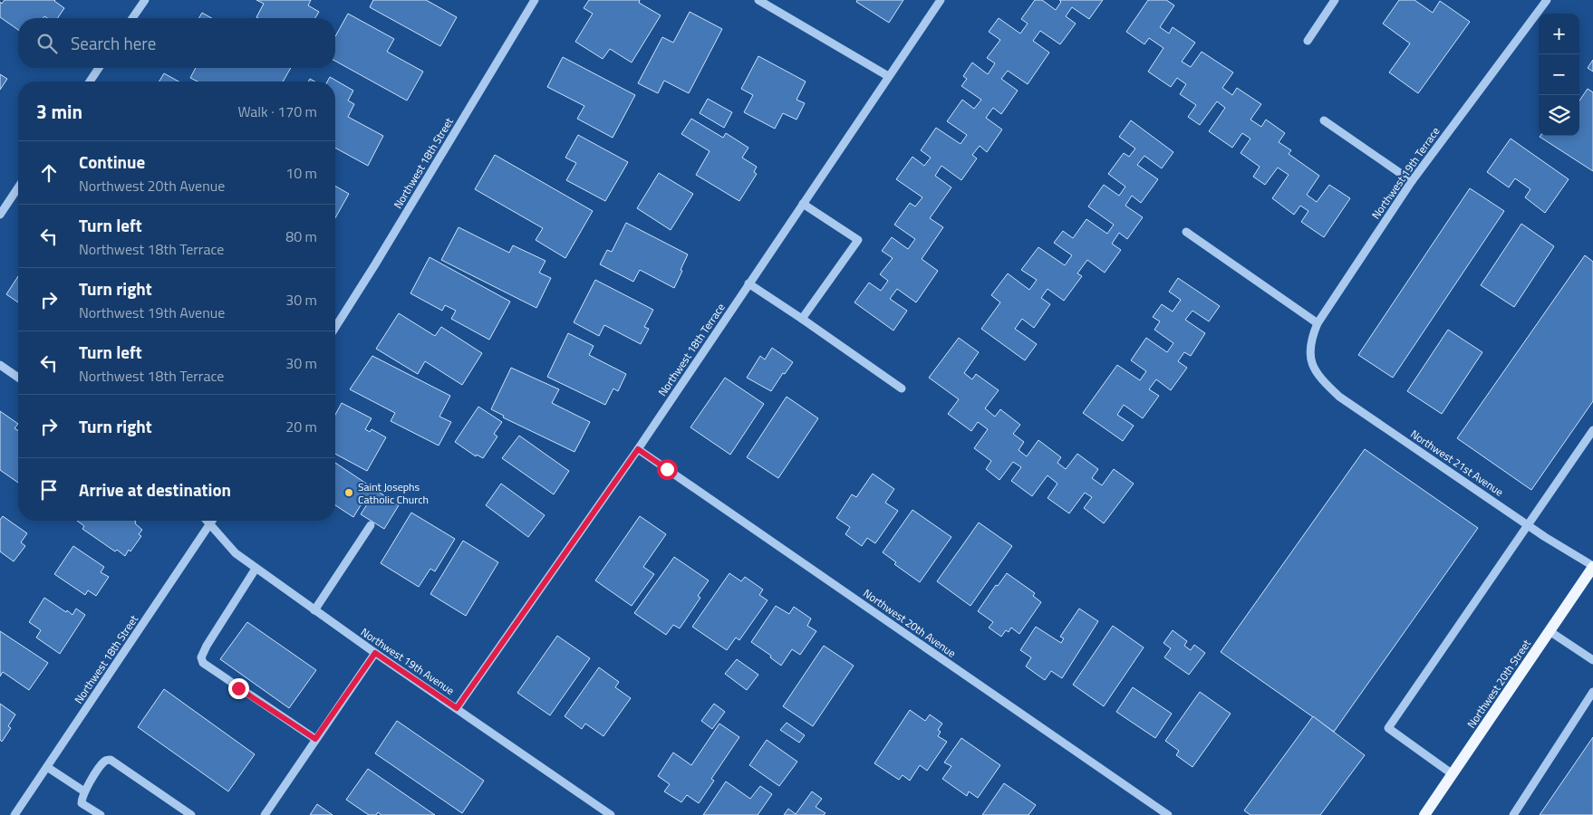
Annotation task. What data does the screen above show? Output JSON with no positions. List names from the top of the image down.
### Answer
{
  "streets": {
    "main road": ["Northwest 20th Street"],
    "street": [
      "Northwest 18th Street",
      "Northwest 19th Terrace",
      "Northwest 18th Terrace",
      "Northwest 21st Avenue",
      "Northwest 20th Avenue",
      "Northwest 19th Avenue"
    ]
  },
  "crossings": [
    ["Northwest 18th Street", "Northwest 19th Avenue"],
    ["Northwest 19th Terrace", "Northwest 21st Avenue"],
    ["Northwest 18th Terrace", "Northwest 20th Avenue"],
    ["Northwest 18th Terrace", "Northwest 19th Avenue"],
    ["Northwest 21st Avenue", "Northwest 20th Street"]
  ],
  "places": ["Saint Josephs Catholic Church"],
  "page": {
    "map_buttons": ["+", "−"],
    "search": "Search here",
    "heading": ["3 min", "Walk · 170 m"],
    "list": [
      ["Continue", "Northwest 20th Avenue", "10 m"],
      ["Turn left", "Northwest 18th Terrace", "80 m"],
      ["Turn right", "Northwest 19th Avenue", "30 m"],
      ["Turn left", "Northwest 18th Terrace", "30 m"],
      ["Turn right", "20 m"],
      "Arrive at destination"
    ]
  }
}
